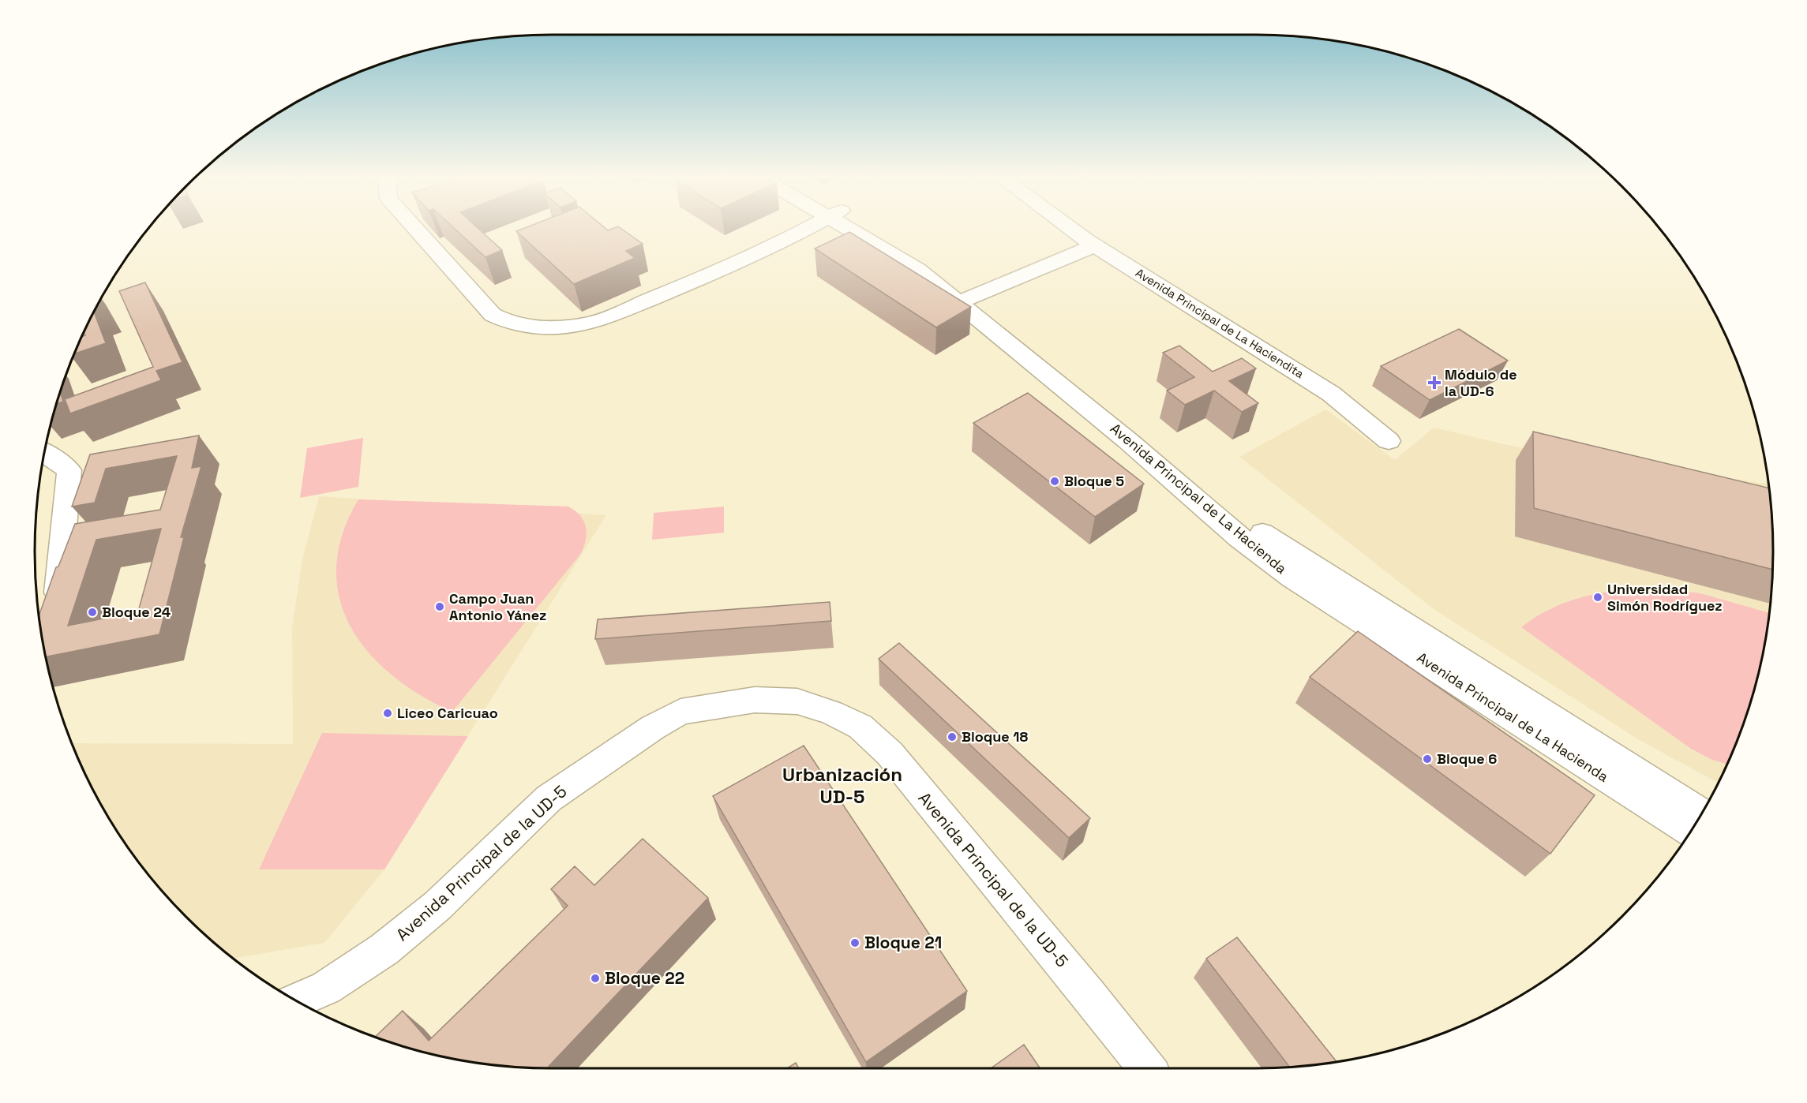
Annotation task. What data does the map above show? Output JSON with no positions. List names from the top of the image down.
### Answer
{
  "streets": {
    "street": ["Avenida Principal de La Haciendita", "Avenida Principal de La Hacienda", "Avenida Principal de la UD-5"]
  },
  "districts": ["Urbanización UD-5"],
  "places": {
    "health": ["Módulo de la UD-6"],
    "other": [
      "Bloque 5",
      "Universidad Simón Rodríguez",
      "Campo Juan Antonio Yánez",
      "Bloque 24",
      "Liceo Caricuao",
      "Bloque 18",
      "Bloque 6",
      "Bloque 21",
      "Bloque 22"
    ]
  }
}
